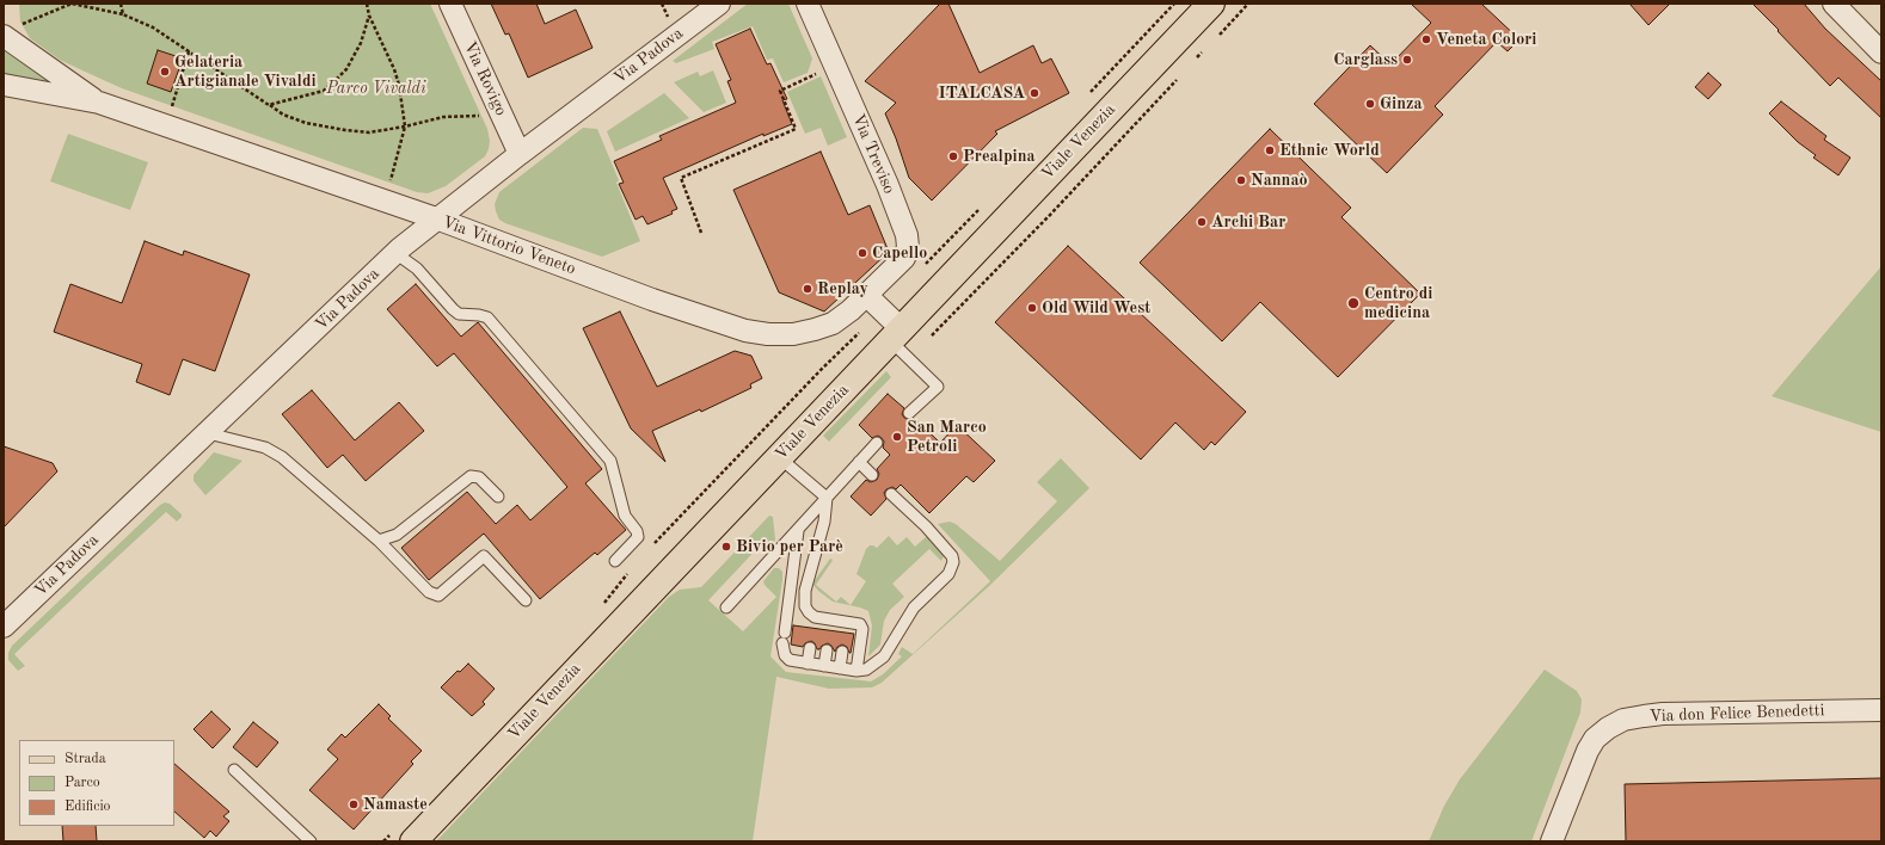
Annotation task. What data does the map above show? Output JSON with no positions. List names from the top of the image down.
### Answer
{
  "streets": {
    "main road": ["Viale Venezia"],
    "street": [
      "Via Padova",
      "Via Rovigo",
      "Via Treviso",
      "Via Vittorio Veneto",
      "Via don Felice Benedetti"
    ]
  },
  "crossings": [
    ["Via Padova", "Via Rovigo"],
    ["Via Padova", "Via Vittorio Veneto"],
    ["Via Treviso", "Via Vittorio Veneto"]
  ],
  "parks": ["Parco Vivaldi"],
  "places": [
    "Veneta Colori",
    "Carglass",
    "Gelateria Artigianale Vivaldi",
    "ITALCASA",
    "Ginza",
    "Ethnic World",
    "Prealpina",
    "Nannaò",
    "Archi Bar",
    "Capello",
    "Replay",
    "Centro di medicina",
    "Old Wild West",
    "San Marco Petroli",
    "Bivio per Parè",
    "Namaste"
  ],
  "legend": ["Strada", "Parco", "Edificio"]
}
